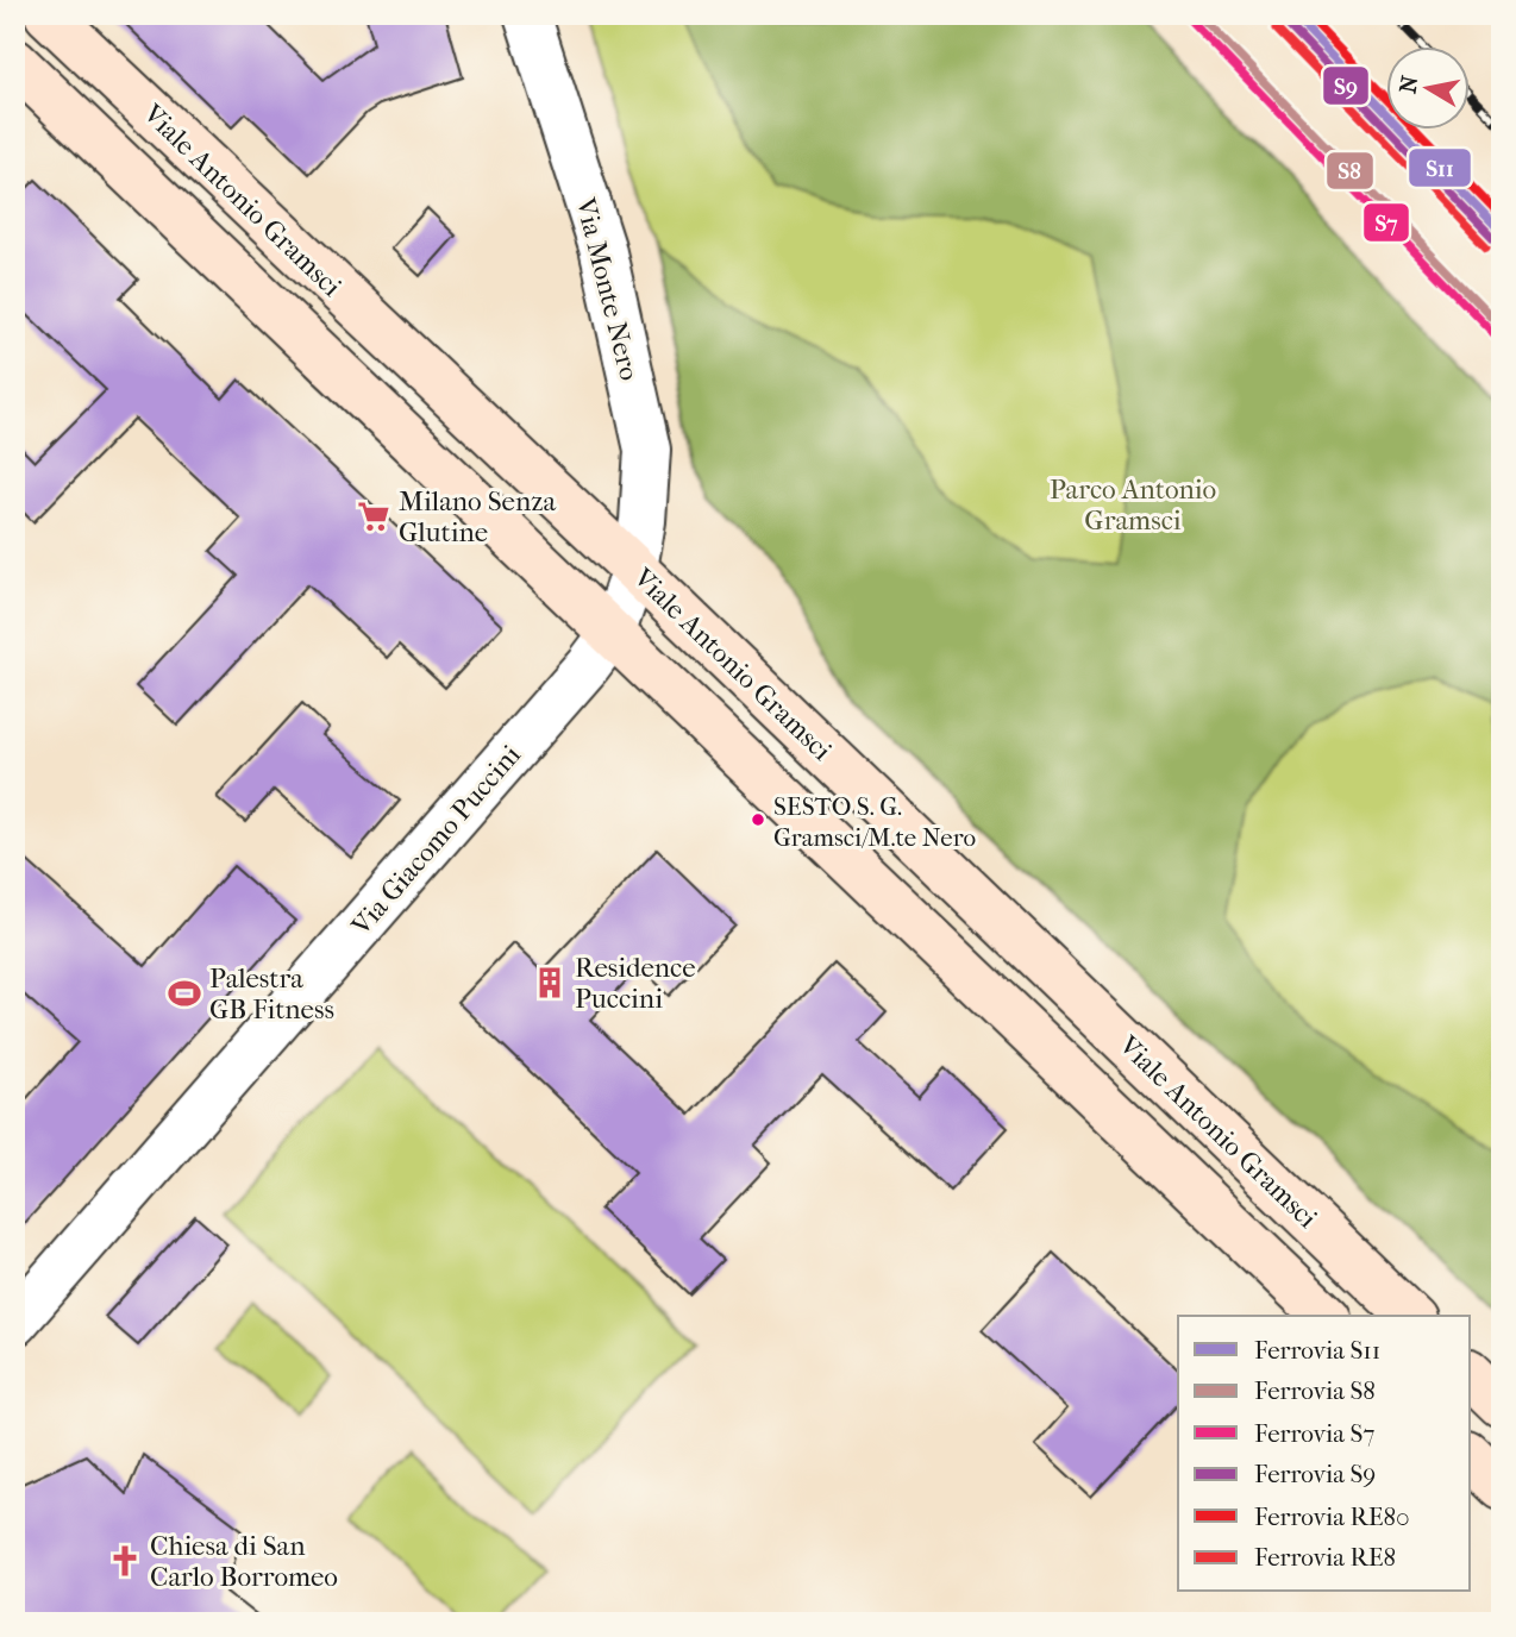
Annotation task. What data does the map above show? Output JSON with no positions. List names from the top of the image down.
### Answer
{
  "streets": {
    "main road": ["Viale Antonio Gramsci"],
    "street": ["Via Monte Nero", "Via Giacomo Puccini"]
  },
  "crossings": [
    ["Viale Antonio Gramsci", "Via Monte Nero"],
    ["Viale Antonio Gramsci", "Via Giacomo Puccini"],
    ["Via Monte Nero", "Via Giacomo Puccini"]
  ],
  "parks": ["Parco Antonio Gramsci"],
  "places": {
    "supermarket": ["Milano Senza Glutine"],
    "other": ["SESTO S. G. Gramsci/M.te Nero"],
    "building": ["Residence Puccini"],
    "sports": ["Palestra GB Fitness"],
    "church": ["Chiesa di San Carlo Borromeo"]
  },
  "lines": [
    "rail line S11",
    "rail line S8",
    "rail line RE80",
    "rail line S7",
    "rail line S9",
    "rail line RE8"
  ],
  "legend": [
    "Ferrovia S11",
    "Ferrovia S8",
    "Ferrovia S7",
    "Ferrovia S9",
    "Ferrovia RE80",
    "Ferrovia RE8"
  ],
  "north": "left"
}
